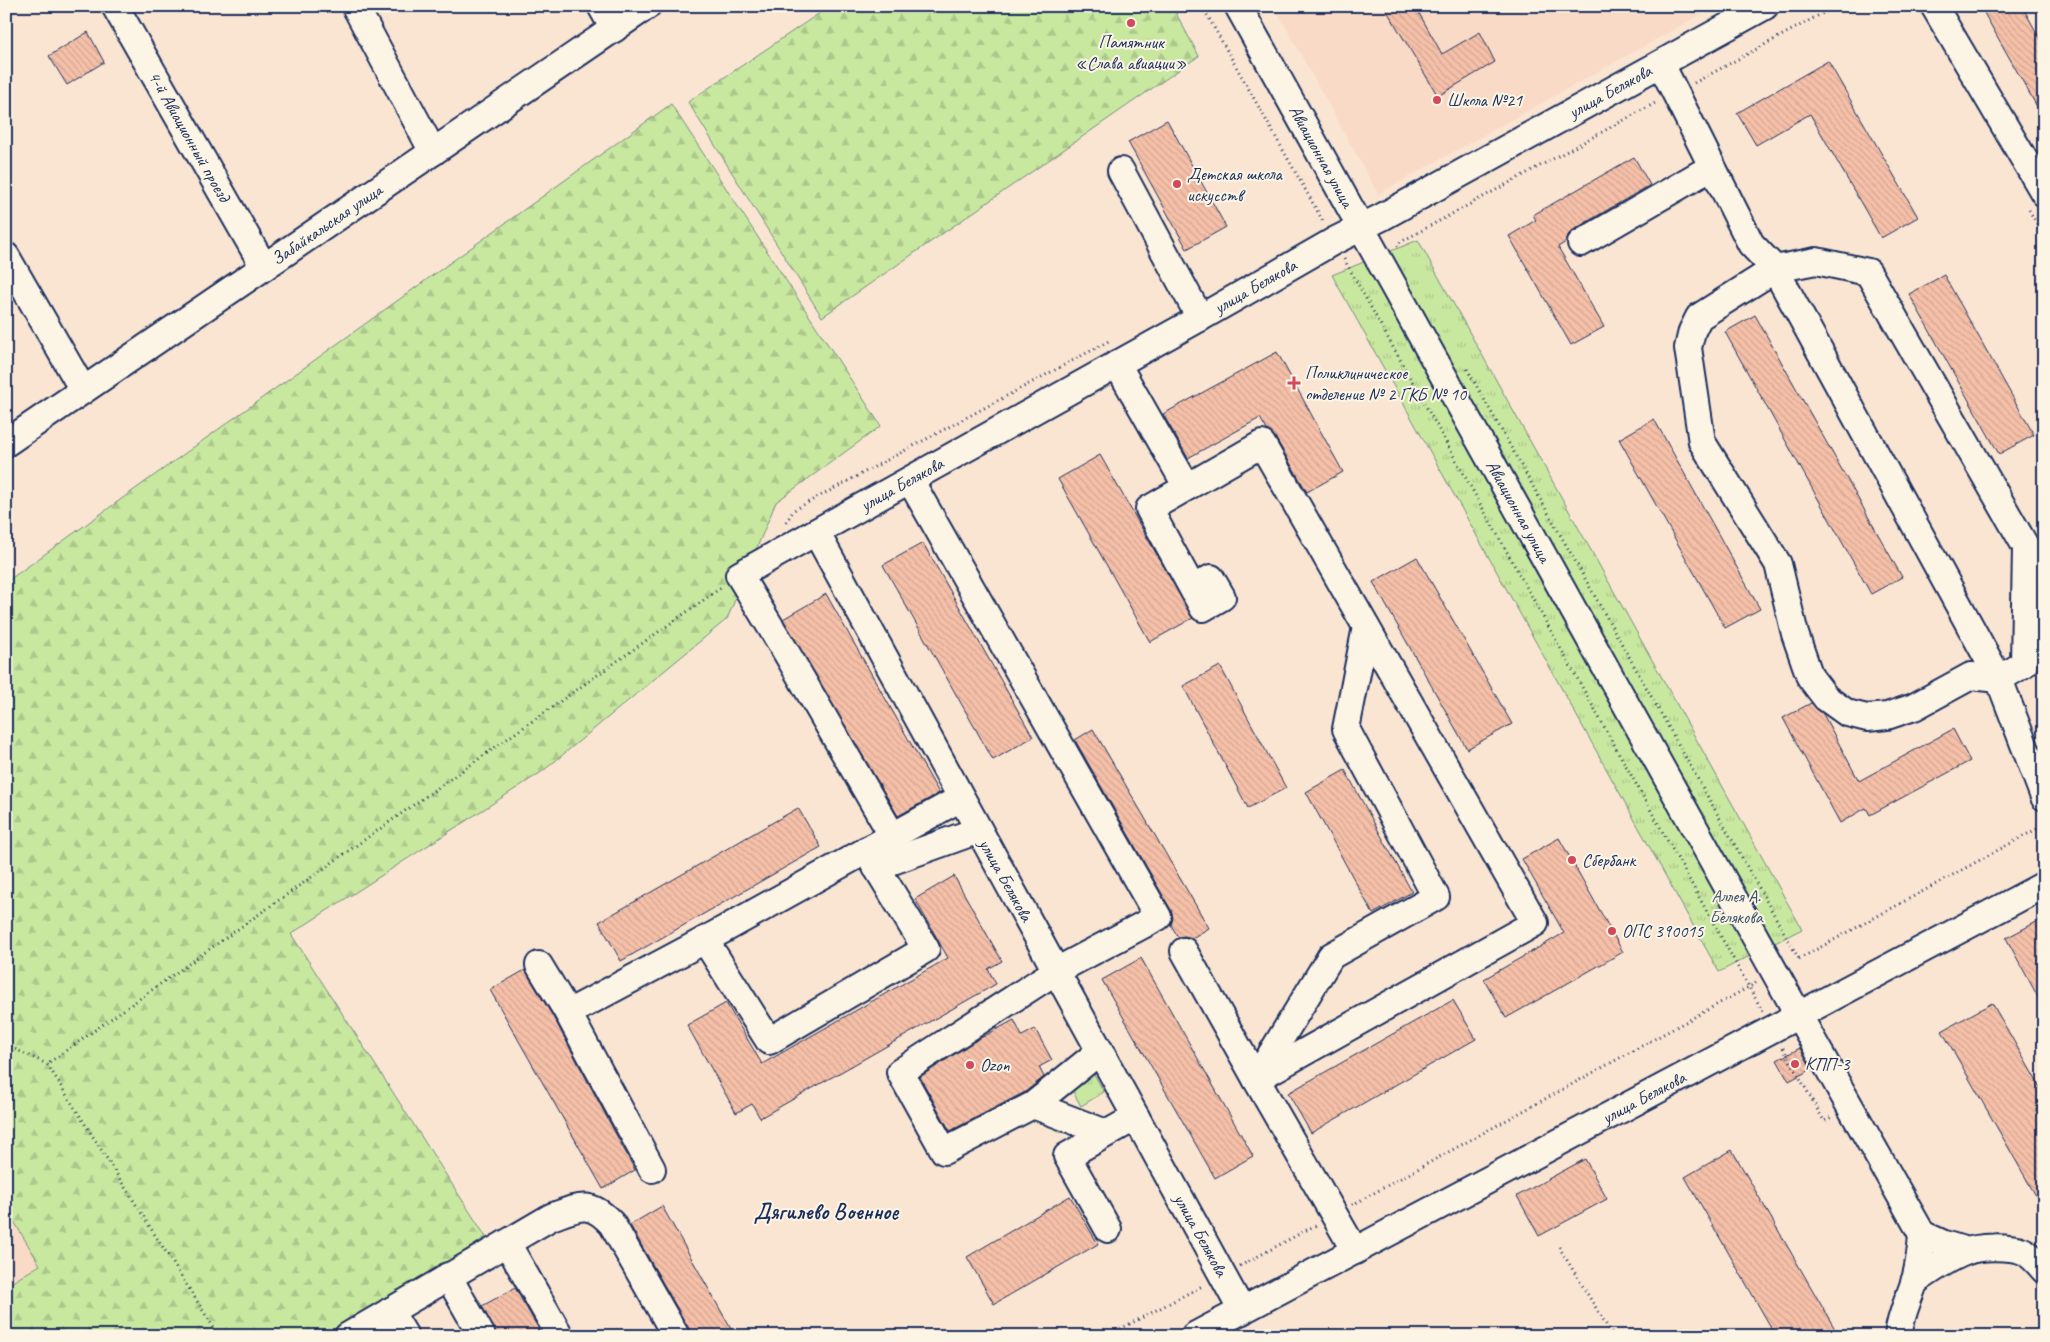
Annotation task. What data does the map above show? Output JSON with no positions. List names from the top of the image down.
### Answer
{
  "streets": {
    "street": [
      "улица Белякова",
      "4-й Авиационный проезд",
      "Авиационная улица",
      "Забайкальская улица"
    ]
  },
  "crossings": [
    ["улица Белякова", "Авиационная улица"],
    ["4-й Авиационный проезд", "Забайкальская улица"]
  ],
  "districts": ["Дягилево Военное"],
  "parks": ["Аллея А. Белякова"],
  "places": {
    "other": [
      "Памятник «Слава авиации»",
      "Школа №21",
      "Детская школа искусств",
      "Сбербанк",
      "ОПС 390015",
      "КПП-3",
      "Ozon"
    ],
    "health": ["Поликлиническое отделение № 2 ГКБ № 10"]
  }
}
